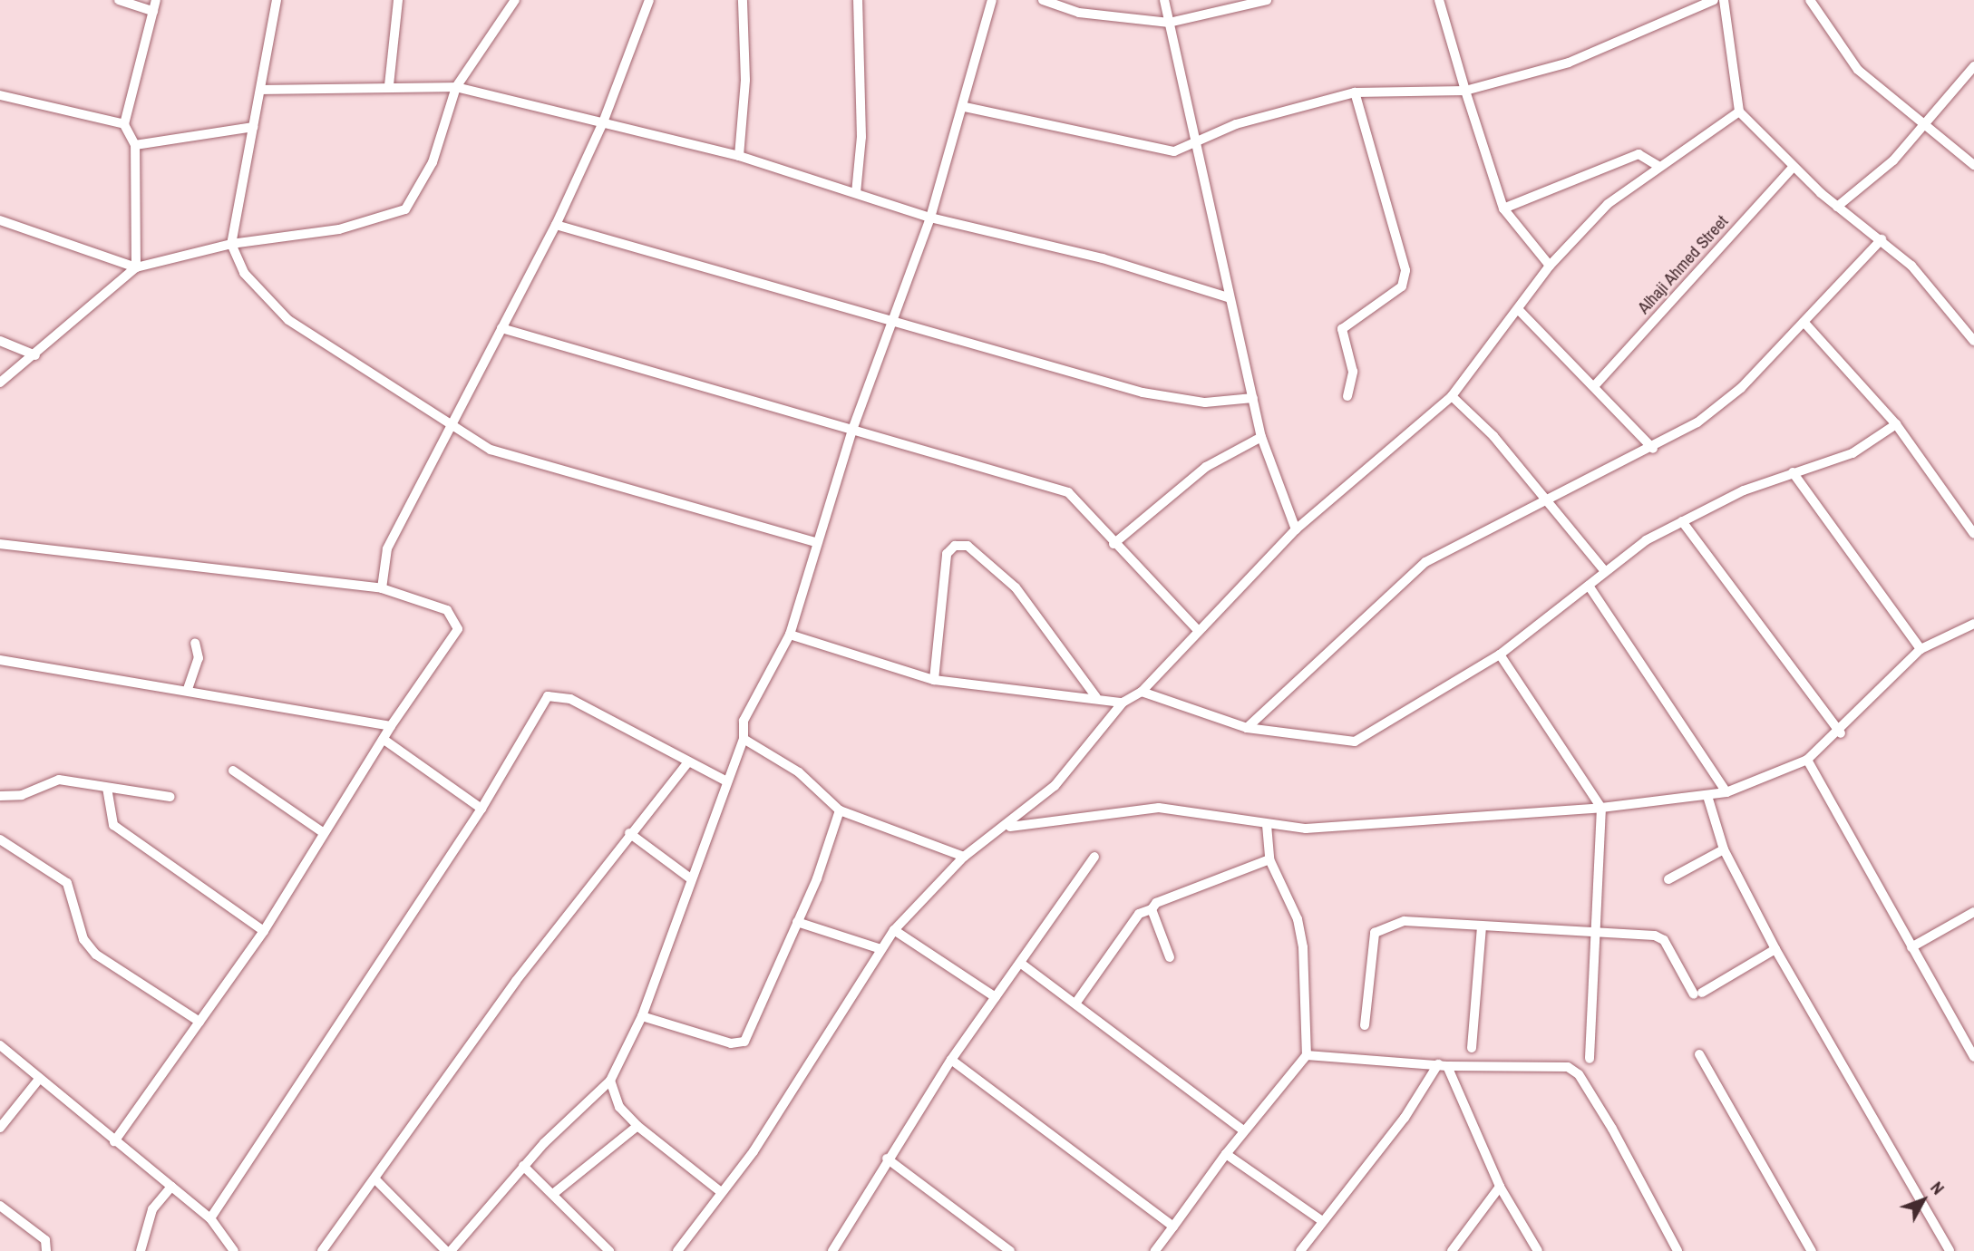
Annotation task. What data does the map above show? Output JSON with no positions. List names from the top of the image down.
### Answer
{
  "streets": {
    "street": ["Alhaji Ahmed Street"]
  },
  "north": "top right"
}
